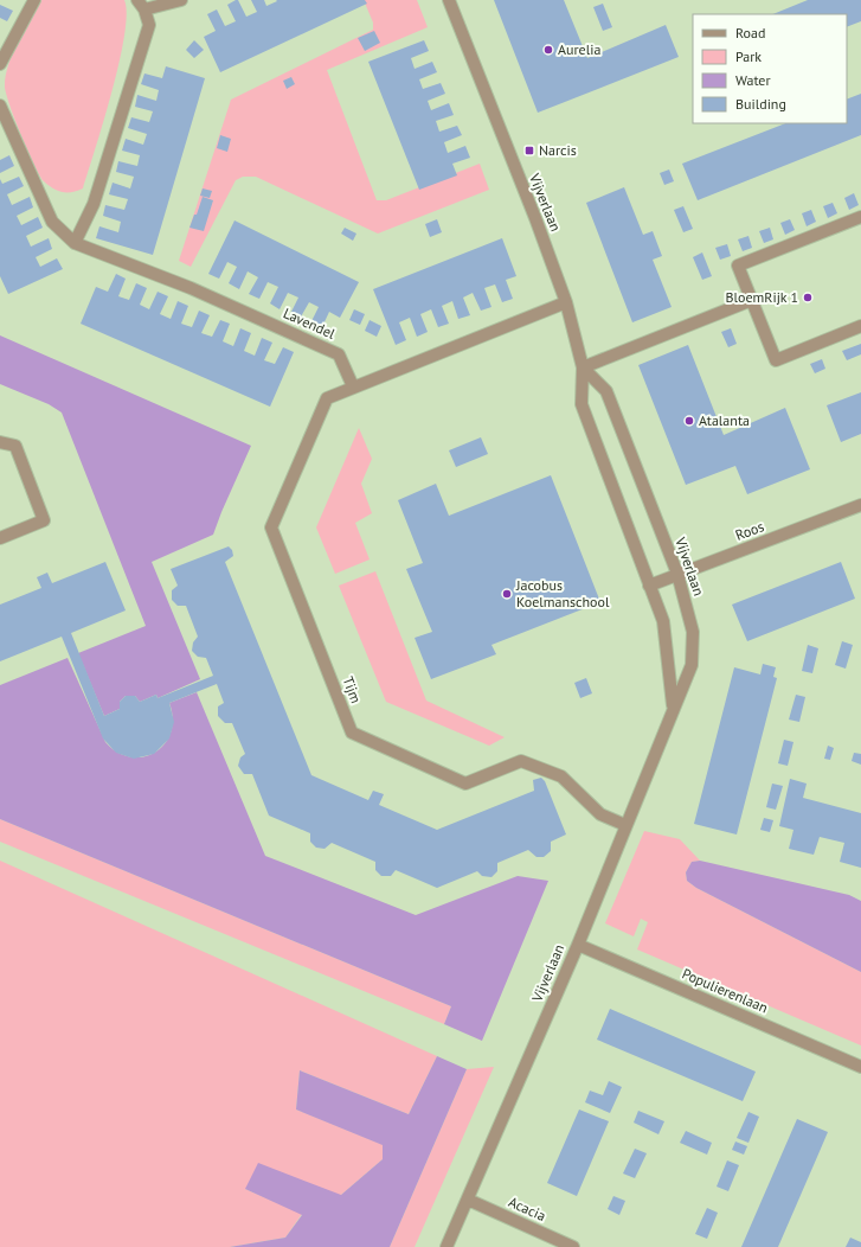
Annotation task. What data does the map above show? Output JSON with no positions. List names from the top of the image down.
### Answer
{
  "streets": {
    "street": [
      "Vijverlaan",
      "Lavendel",
      "Roos",
      "Tijm",
      "Populierenlaan",
      "Acacia"
    ]
  },
  "crossings": [
    ["Vijverlaan", "Roos"],
    ["Vijverlaan", "Tijm"],
    ["Vijverlaan", "Populierenlaan"],
    ["Vijverlaan", "Acacia"],
    ["Lavendel", "Tijm"]
  ],
  "places": {
    "other": [
      "Aurelia",
      "BloemRijk 1",
      "Atalanta",
      "Jacobus Koelmanschool"
    ],
    "transit": ["Narcis"]
  },
  "legend": [
    "Road",
    "Park",
    "Water",
    "Building"
  ]
}
